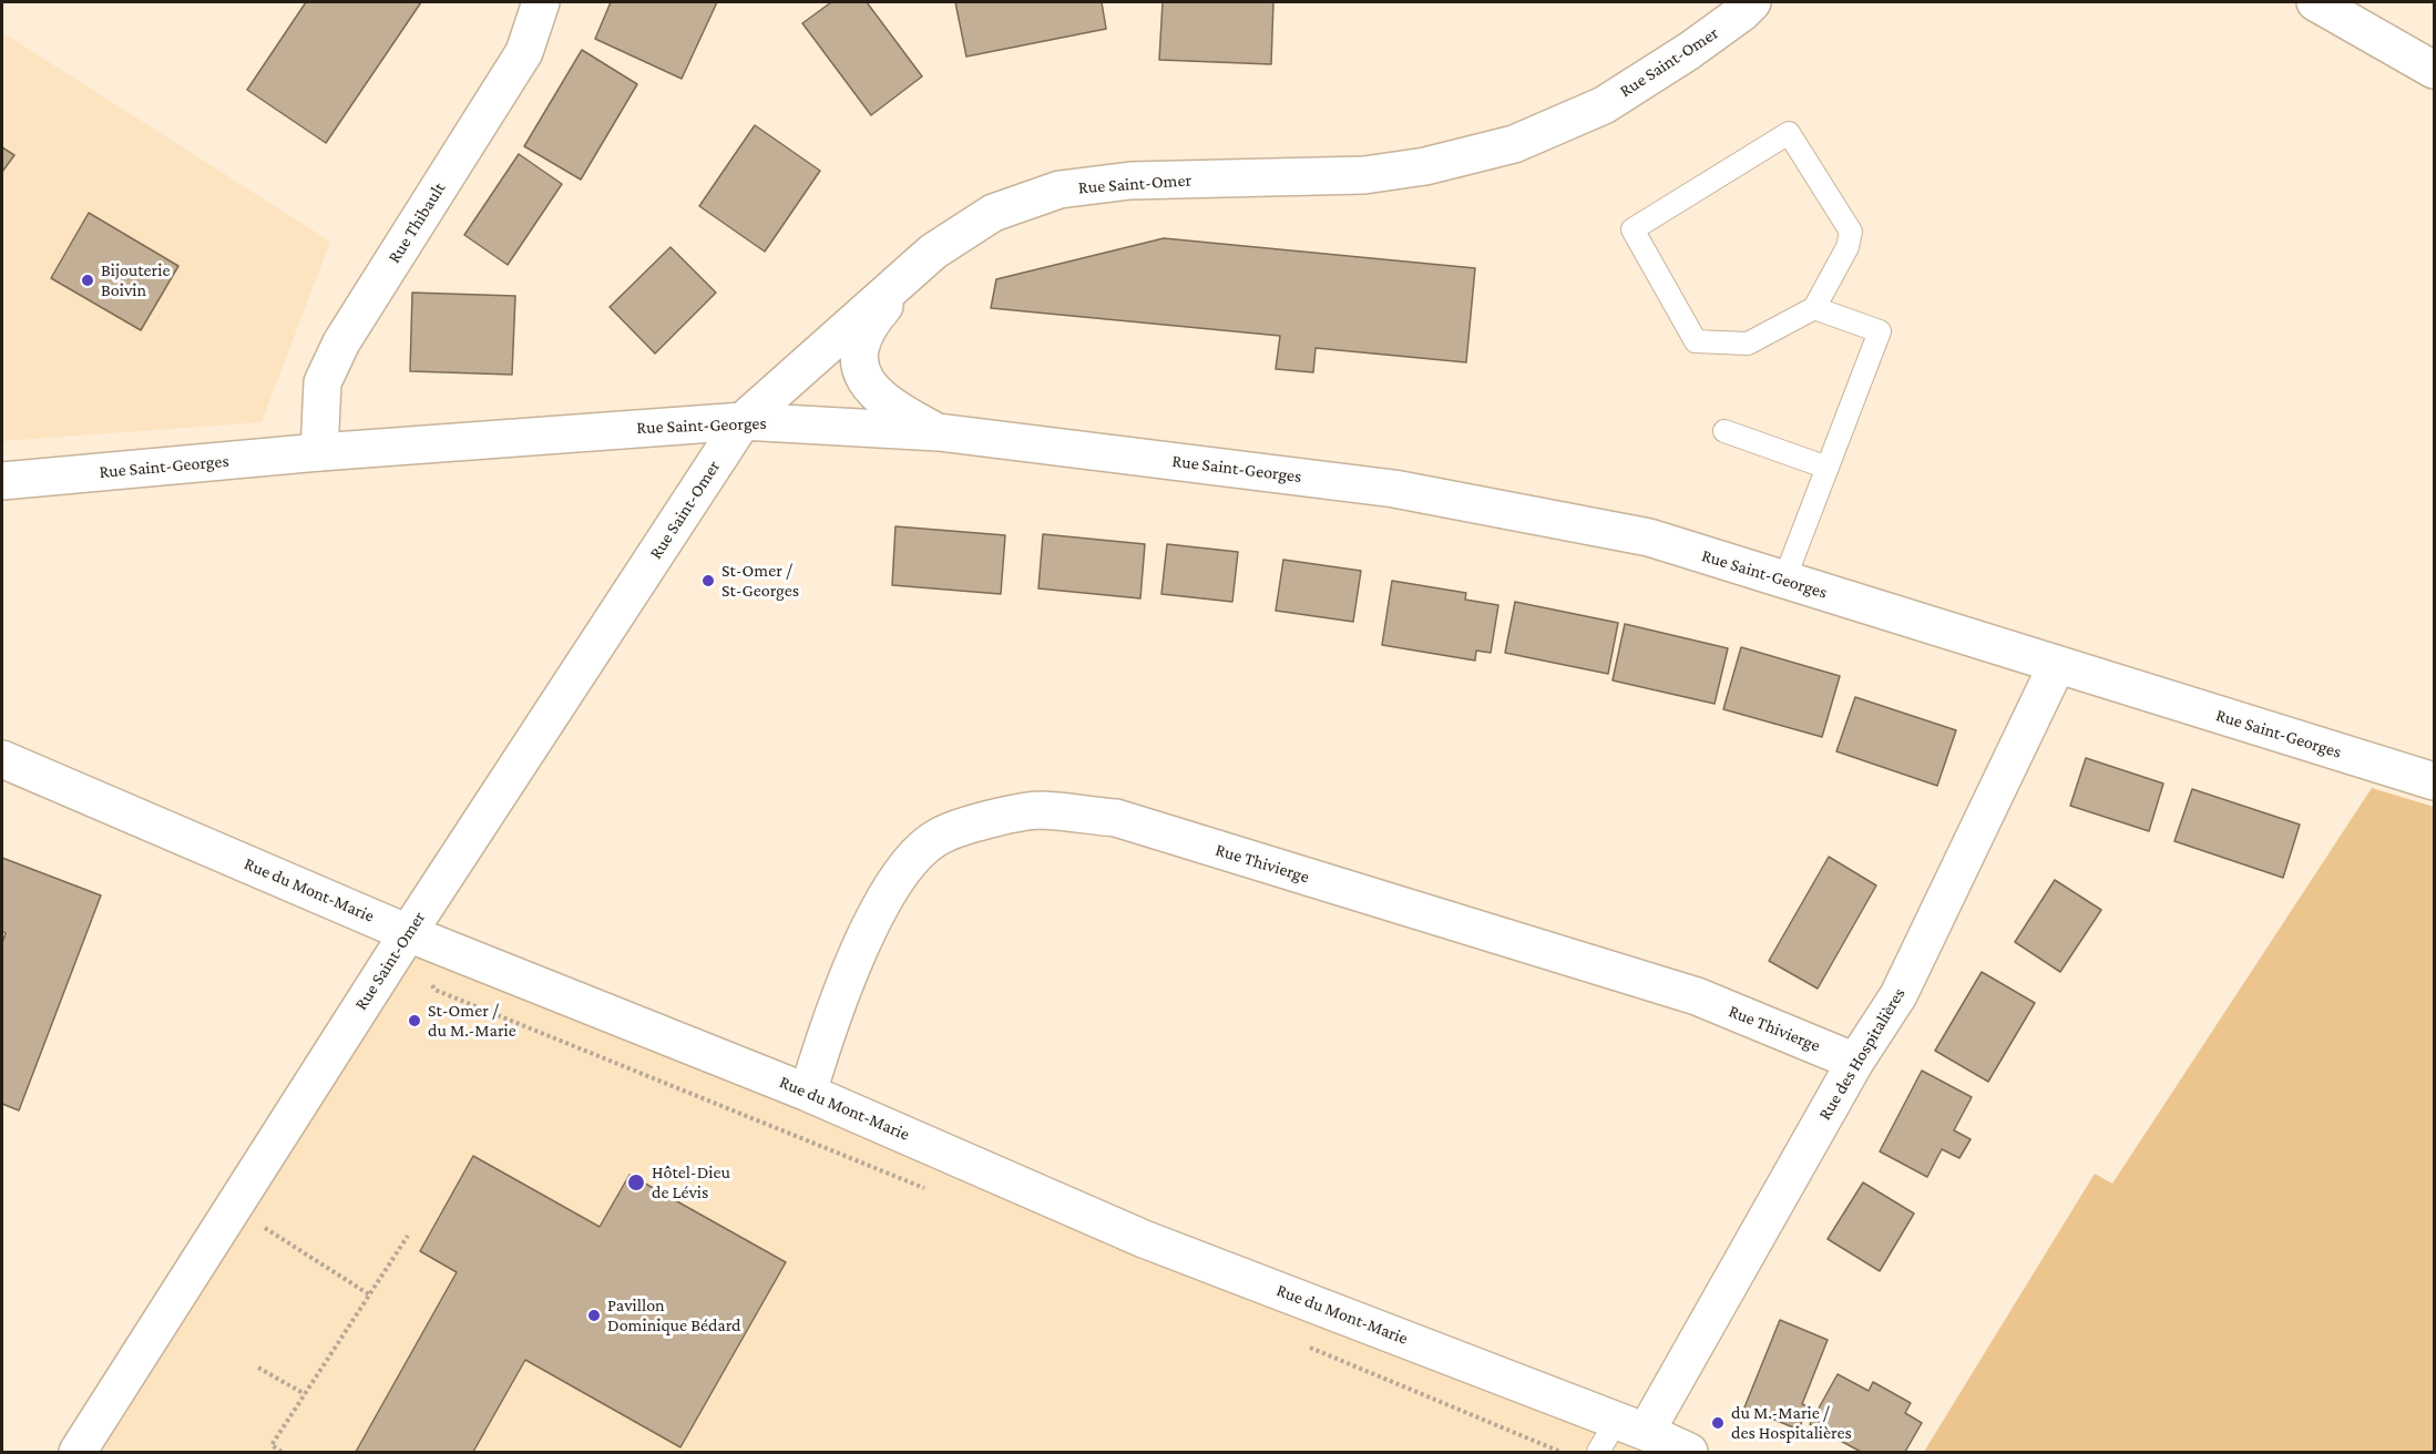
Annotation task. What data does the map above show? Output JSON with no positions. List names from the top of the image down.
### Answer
{
  "streets": {
    "street": [
      "Rue Saint-Omer",
      "Rue Thibault",
      "Rue Saint-Georges",
      "Rue Thivierge",
      "Rue du Mont-Marie",
      "Rue des Hospitalières"
    ]
  },
  "crossings": [
    ["Rue Saint-Omer", "Rue Saint-Georges"],
    ["Rue Saint-Omer", "Rue du Mont-Marie"],
    ["Rue Thibault", "Rue Saint-Georges"],
    ["Rue Saint-Georges", "Rue des Hospitalières"],
    ["Rue Thivierge", "Rue du Mont-Marie"],
    ["Rue Thivierge", "Rue des Hospitalières"],
    ["Rue du Mont-Marie", "Rue des Hospitalières"]
  ],
  "places": [
    "Bijouterie Boivin",
    "St-Omer / St-Georges",
    "St-Omer / du M.-Marie",
    "Hôtel-Dieu de Lévis",
    "Pavillon Dominique Bédard",
    "du M.-Marie / des Hospitalières"
  ]
}
